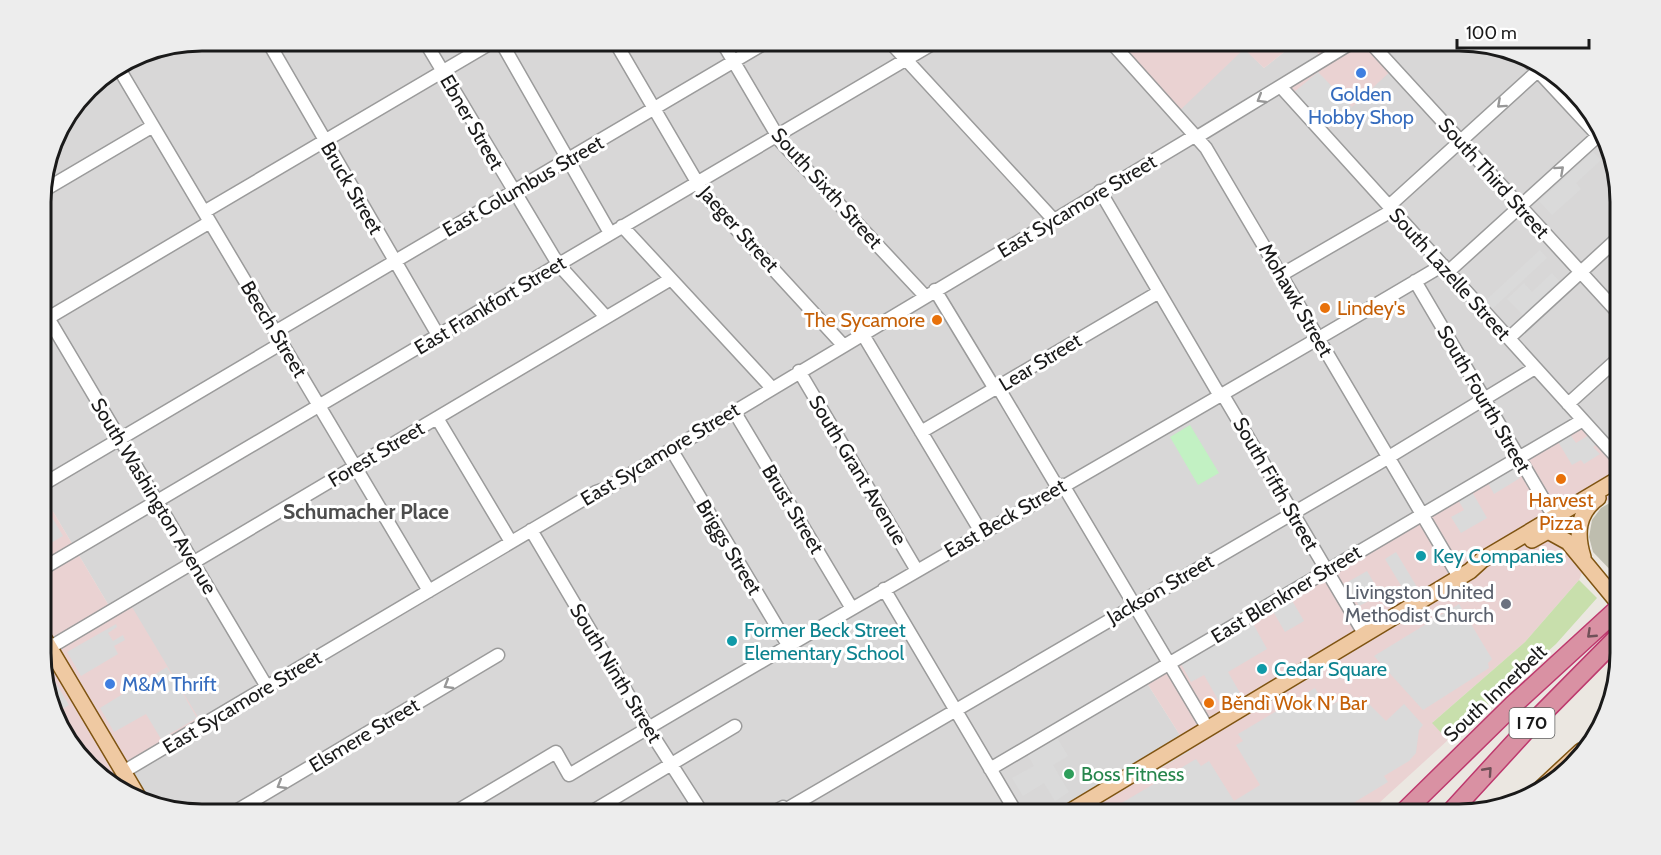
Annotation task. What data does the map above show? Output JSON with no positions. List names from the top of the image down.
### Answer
{
  "streets": {
    "highway": ["South Innerbelt", "I 70"],
    "street": [
      "Ebner Street",
      "South Third Street",
      "East Columbus Street",
      "Bruck Street",
      "South Sixth Street",
      "East Sycamore Street",
      "Jaeger Street",
      "South Lazelle Street",
      "Mohawk Street",
      "East Frankfort Street",
      "Beech Street",
      "Lear Street",
      "South Fourth Street",
      "Forest Street",
      "South Grant Avenue",
      "South Fifth Street",
      "South Washington Avenue",
      "Brust Street",
      "East Beck Street",
      "Briggs Street",
      "Jackson Street",
      "East Blenkner Street",
      "South Ninth Street",
      "Elsmere Street"
    ]
  },
  "crossings": [
    ["Ebner Street", "East Columbus Street"],
    ["Ebner Street", "East Frankfort Street"],
    ["Ebner Street", "Forest Street"],
    ["South Third Street", "East Beck Street"],
    ["East Columbus Street", "Bruck Street"],
    ["East Columbus Street", "South Sixth Street"],
    ["East Columbus Street", "Jaeger Street"],
    ["East Columbus Street", "Beech Street"],
    ["East Columbus Street", "South Washington Avenue"],
    ["Bruck Street", "East Frankfort Street"],
    ["South Sixth Street", "East Sycamore Street"],
    ["South Sixth Street", "East Frankfort Street"],
    ["South Sixth Street", "Lear Street"],
    ["South Sixth Street", "East Beck Street"],
    ["South Sixth Street", "Jackson Street"],
    ["South Sixth Street", "East Blenkner Street"],
    ["East Sycamore Street", "Jaeger Street"],
    ["East Sycamore Street", "South Lazelle Street"],
    ["East Sycamore Street", "Mohawk Street"],
    ["East Sycamore Street", "Beech Street"],
    ["East Sycamore Street", "South Grant Avenue"],
    ["East Sycamore Street", "South Fifth Street"],
    ["East Sycamore Street", "South Washington Avenue"],
    ["East Sycamore Street", "Brust Street"],
    ["East Sycamore Street", "Briggs Street"],
    ["East Sycamore Street", "South Ninth Street"],
    ["Jaeger Street", "East Frankfort Street"],
    ["South Lazelle Street", "East Beck Street"],
    ["South Lazelle Street", "Jackson Street"],
    ["South Lazelle Street", "East Blenkner Street"],
    ["Mohawk Street", "East Beck Street"],
    ["Mohawk Street", "Jackson Street"],
    ["Mohawk Street", "East Blenkner Street"],
    ["East Frankfort Street", "Beech Street"],
    ["East Frankfort Street", "South Washington Avenue"],
    ["Beech Street", "Forest Street"],
    ["Lear Street", "South Fifth Street"],
    ["South Fourth Street", "East Beck Street"],
    ["South Fourth Street", "Jackson Street"],
    ["South Fourth Street", "East Blenkner Street"],
    ["Forest Street", "South Washington Avenue"],
    ["South Grant Avenue", "East Beck Street"],
    ["South Fifth Street", "East Beck Street"],
    ["South Fifth Street", "Jackson Street"],
    ["South Fifth Street", "East Blenkner Street"],
    ["Brust Street", "East Beck Street"],
    ["East Beck Street", "Briggs Street"],
    ["East Beck Street", "South Ninth Street"]
  ],
  "one_way": ["Elsmere Street"],
  "districts": ["Schumacher Place"],
  "places": [
    "Golden Hobby Shop",
    "Lindey's",
    "The Sycamore",
    "Harvest Pizza",
    "Key Companies",
    "Livingston United Methodist Church",
    "Former Beck Street Elementary School",
    "Cedar Square",
    "M&M Thrift",
    "Běndì Wok N’ Bar",
    "Boss Fitness"
  ],
  "scale_bar": "100 m"
}
